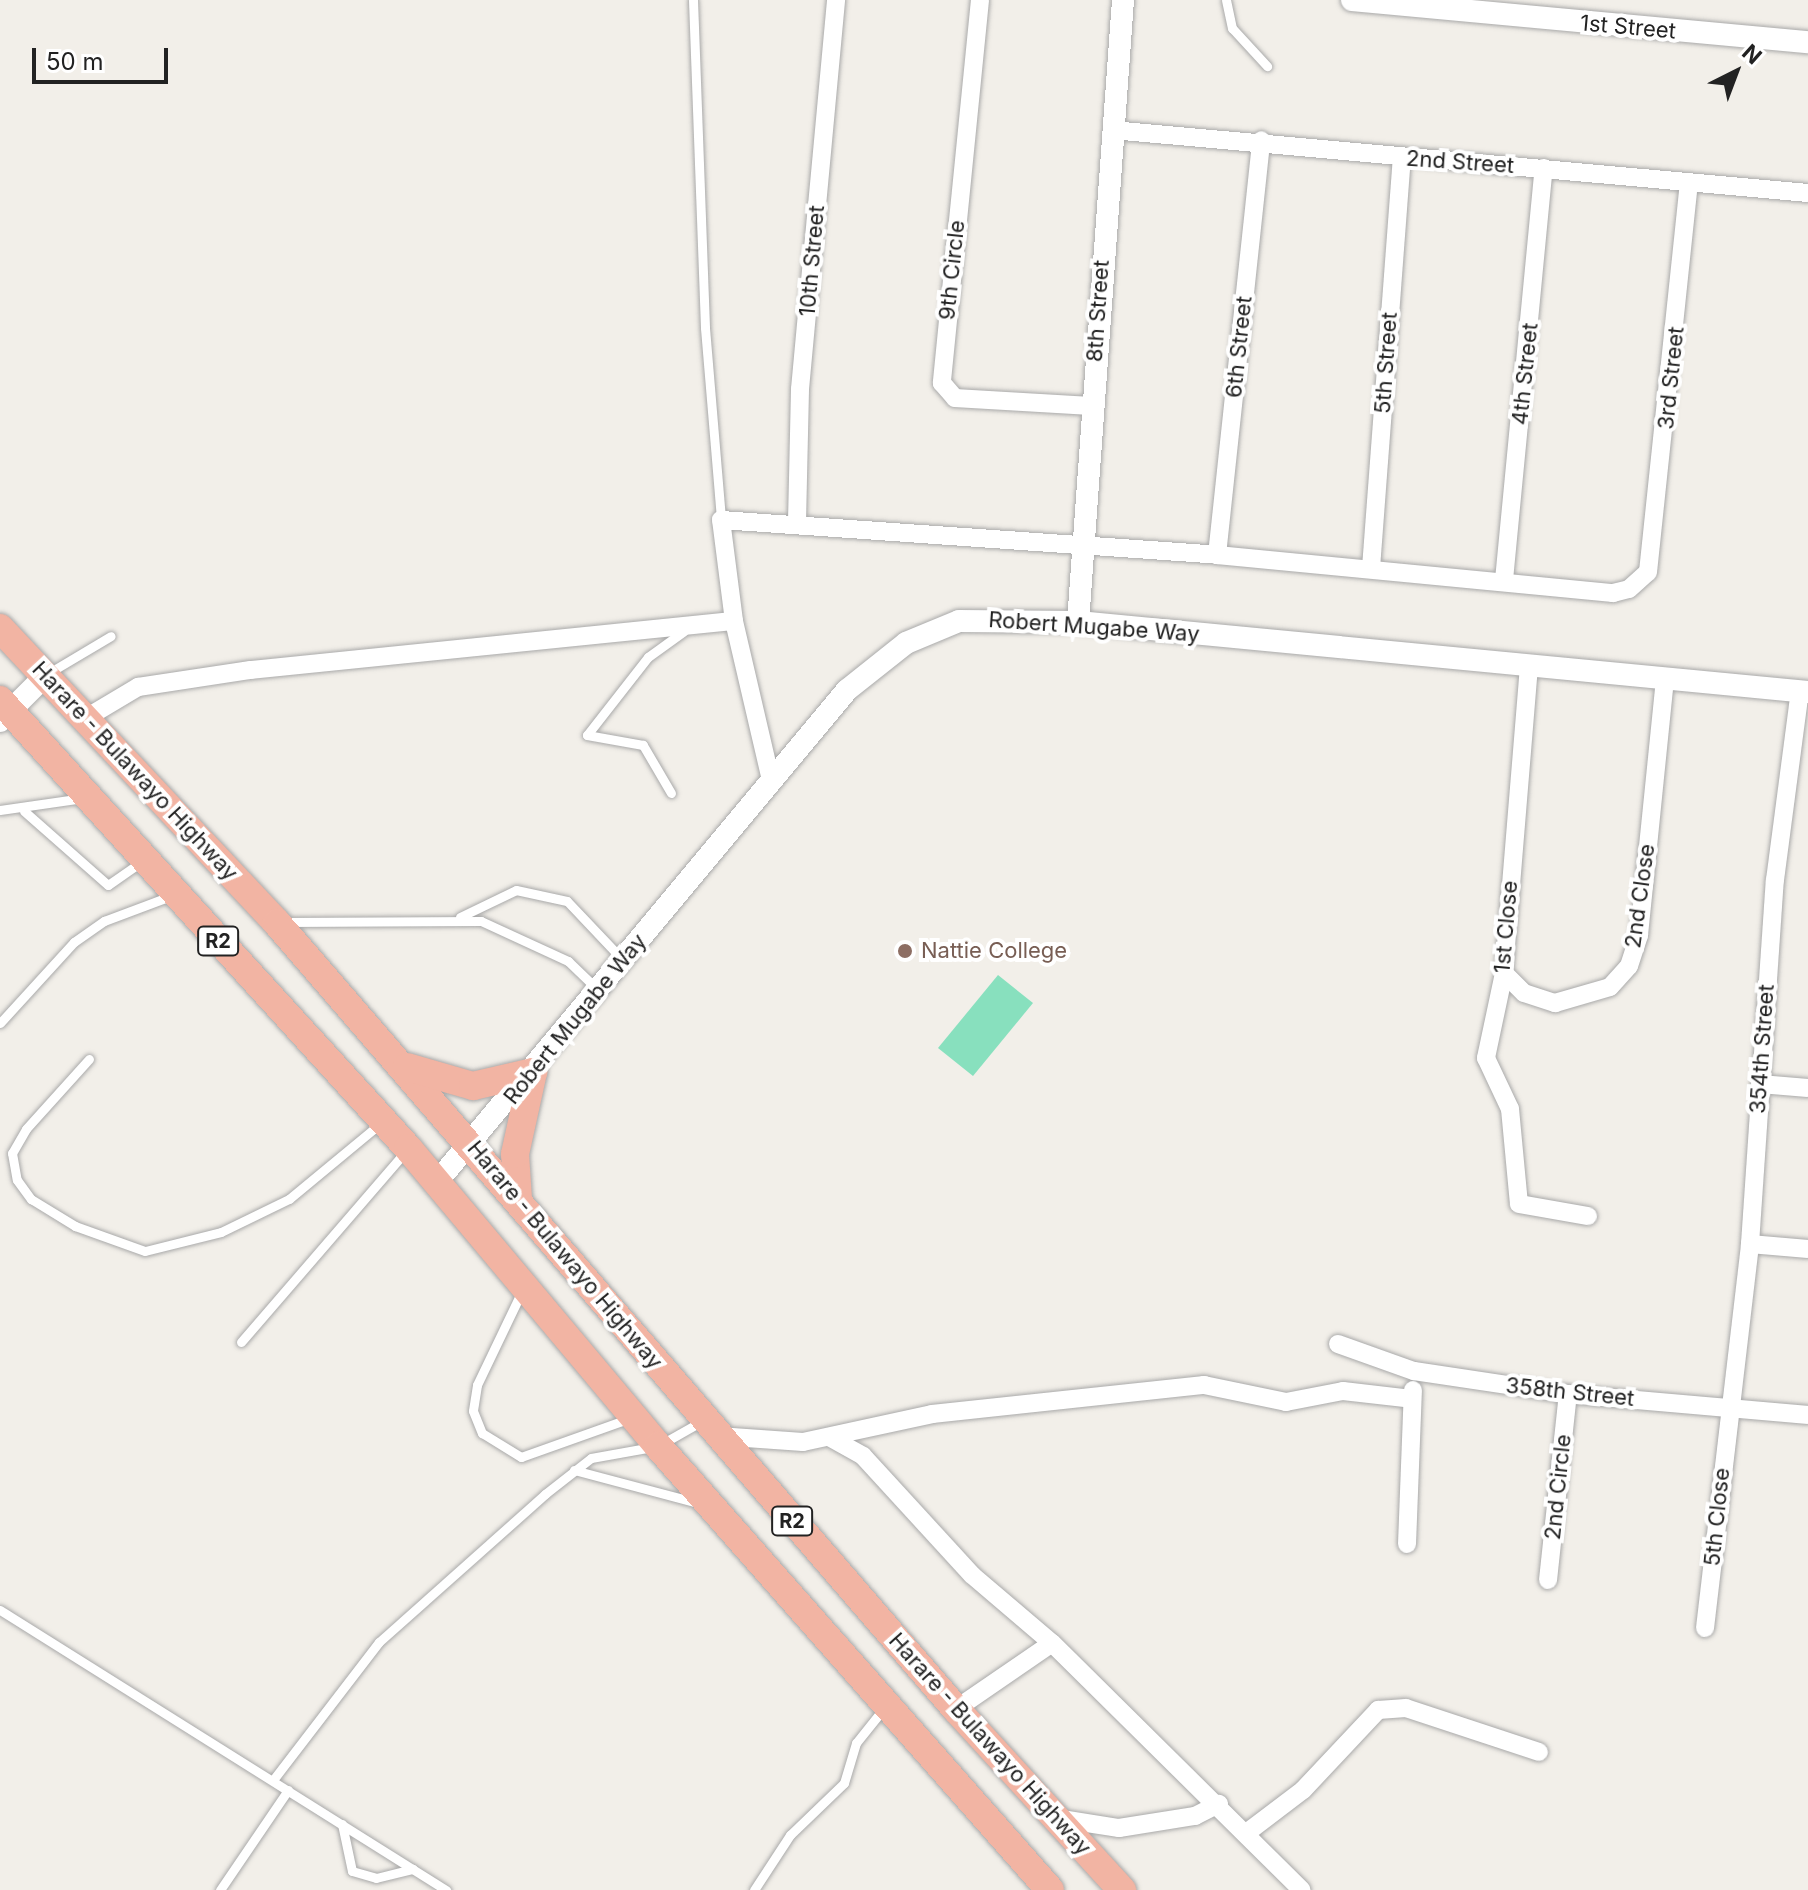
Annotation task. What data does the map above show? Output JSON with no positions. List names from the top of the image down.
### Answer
{
  "streets": {
    "highway": ["Harare - Bulawayo Highway", "R2"],
    "street": [
      "1st Street",
      "2nd Street",
      "10th Street",
      "9th Circle",
      "8th Street",
      "6th Street",
      "5th Street",
      "4th Street",
      "3rd Street",
      "Robert Mugabe Way",
      "2nd Close",
      "1st Close",
      "354th Street",
      "358th Street",
      "2nd Circle",
      "5th Close"
    ]
  },
  "crossings": [
    ["2nd Street", "8th Street"],
    ["2nd Street", "6th Street"],
    ["2nd Street", "5th Street"],
    ["2nd Street", "4th Street"],
    ["2nd Street", "3rd Street"],
    ["9th Circle", "8th Street"],
    ["8th Street", "Robert Mugabe Way"],
    ["4th Street", "3rd Street"],
    ["Robert Mugabe Way", "Harare - Bulawayo Highway"],
    ["Robert Mugabe Way", "2nd Close"],
    ["Robert Mugabe Way", "1st Close"],
    ["Robert Mugabe Way", "R2"],
    ["Robert Mugabe Way", "354th Street"],
    ["2nd Close", "1st Close"],
    ["354th Street", "358th Street"],
    ["354th Street", "5th Close"],
    ["358th Street", "2nd Circle"],
    ["358th Street", "5th Close"]
  ],
  "places": ["Nattie College"],
  "scale_bar": "50 m",
  "north": "top right"
}
